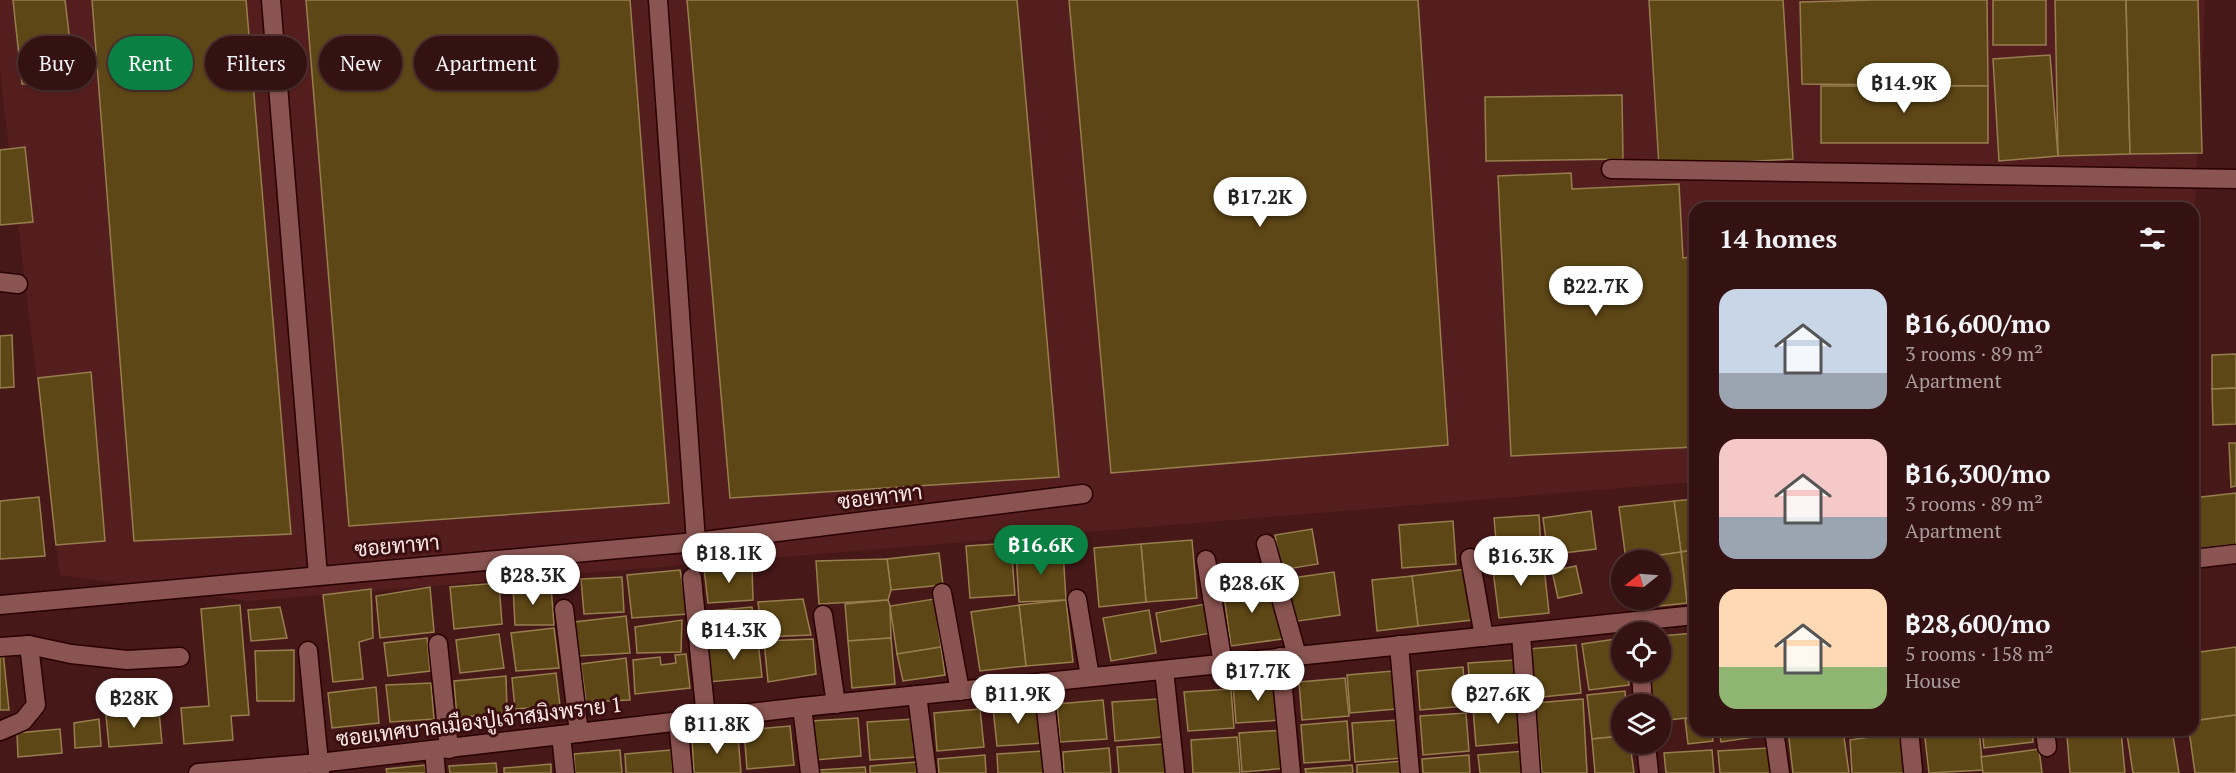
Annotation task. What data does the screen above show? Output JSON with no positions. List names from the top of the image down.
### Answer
{
  "streets": {
    "street": ["ซอยทาทา", "ซอยเทศบาลเมืองปู่เจ้าสมิงพราย 1"]
  },
  "north": "left",
  "page": {
    "chip": [
      "Buy",
      "Rent",
      "Filters",
      "New",
      "Apartment"
    ],
    "price": [
      "฿14.9K",
      "฿17.2K",
      "฿22.7K",
      "฿16.6K",
      "฿18.1K",
      "฿16.3K",
      "฿28.3K",
      "฿28.6K",
      "฿14.3K",
      "฿17.7K",
      "฿11.9K",
      "฿27.6K",
      "฿28K",
      "฿11.8K"
    ],
    "heading": "14 homes",
    "list": [
      {
        "name": "฿16,600/mo",
        "note": "3 rooms · 89 m² · Apartment"
      },
      {
        "name": "฿16,300/mo",
        "note": "3 rooms · 89 m² · Apartment"
      },
      {
        "name": "฿28,600/mo",
        "note": "5 rooms · 158 m² · House"
      }
    ]
  }
}
